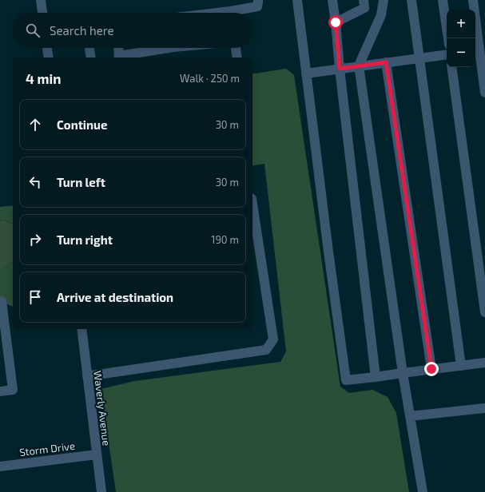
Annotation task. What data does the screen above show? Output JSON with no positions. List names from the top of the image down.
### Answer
{
  "streets": {
    "street": ["Waverly Avenue", "Storm Drive"]
  },
  "crossings": [
    ["Waverly Avenue", "Storm Drive"]
  ],
  "page": {
    "map_buttons": ["+", "−"],
    "search": "Search here",
    "heading": ["4 min", "Walk · 250 m"],
    "list": [
      ["Continue", "30 m"],
      ["Turn left", "30 m"],
      ["Turn right", "190 m"],
      "Arrive at destination"
    ]
  }
}
